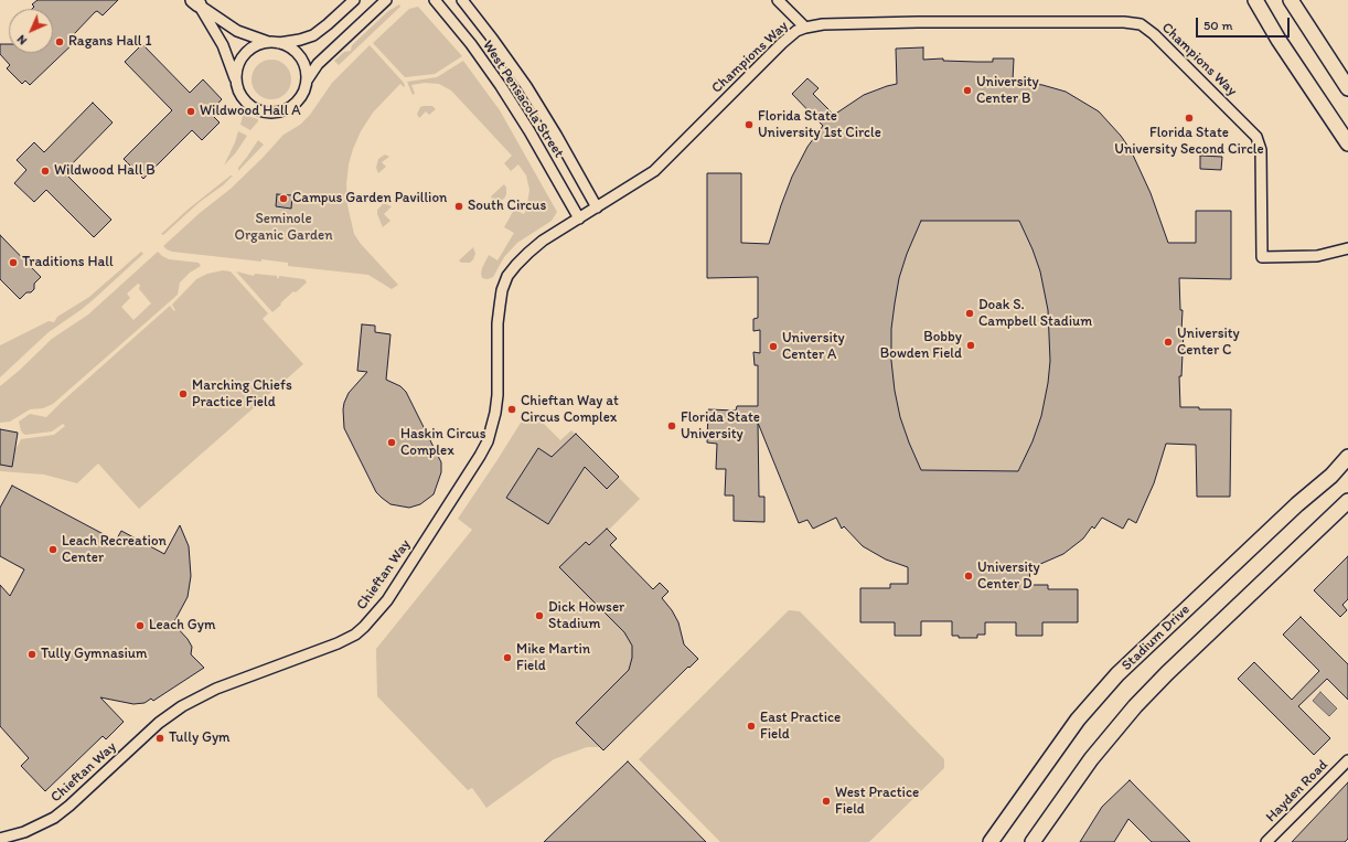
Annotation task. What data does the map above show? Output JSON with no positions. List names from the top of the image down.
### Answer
{
  "streets": {
    "main road": ["Stadium Drive"],
    "street": [
      "Champions Way",
      "West Pensacola Street",
      "Chieftan Way",
      "Hayden Road"
    ]
  },
  "crossings": [
    ["Champions Way", "West Pensacola Street"],
    ["Champions Way", "Chieftan Way"],
    ["West Pensacola Street", "Chieftan Way"]
  ],
  "parks": ["Seminole Organic Garden"],
  "places": [
    "Ragans Hall 1",
    "University Center B",
    "Wildwood Hall A",
    "Florida State University Second Circle",
    "Florida State University 1st Circle",
    "Wildwood Hall B",
    "Campus Garden Pavillion",
    "South Circus",
    "Traditions Hall",
    "Doak S. Campbell Stadium",
    "University Center C",
    "Bobby Bowden Field",
    "University Center A",
    "Marching Chiefs Practice Field",
    "Chieftan Way at Circus Complex",
    "Florida State University",
    "Haskin Circus Complex",
    "Leach Recreation Center",
    "University Center D",
    "Dick Howser Stadium",
    "Leach Gym",
    "Tully Gymnasium",
    "Mike Martin Field",
    "East Practice Field",
    "Tully Gym",
    "West Practice Field"
  ],
  "scale_bar": "50 m",
  "north": "bottom left"
}
